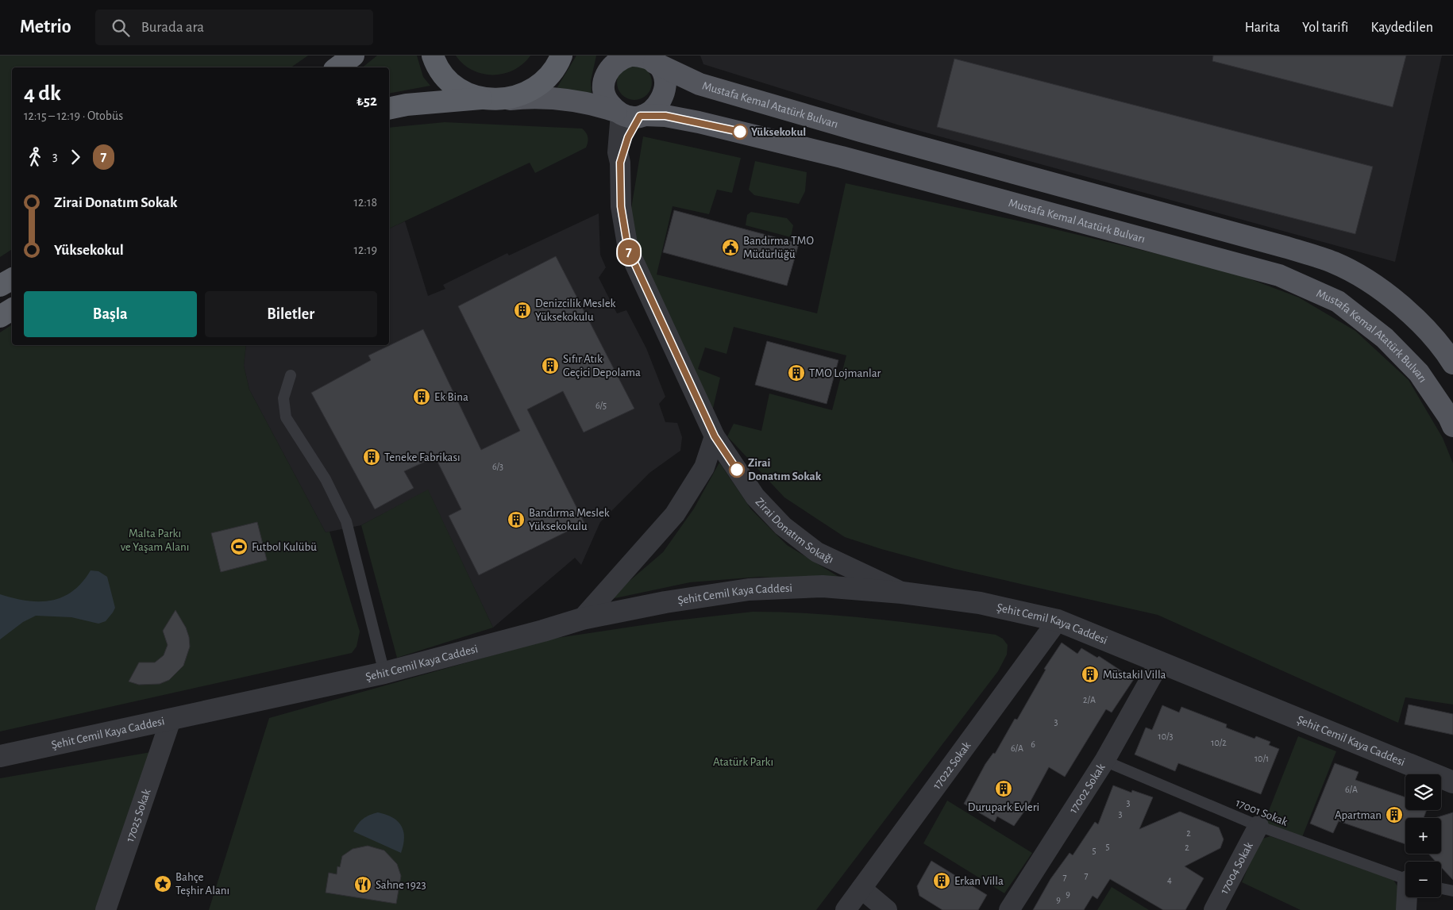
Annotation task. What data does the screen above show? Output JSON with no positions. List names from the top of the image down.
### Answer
{
  "streets": {
    "main road": ["Mustafa Kemal Atatürk Bulvarı"],
    "street": [
      "Zirai Donatım Sokağı",
      "Şehit Cemil Kaya Caddesi",
      "17022 Sokak",
      "17002 Sokak",
      "17025 Sokak",
      "17004 Sokak"
    ],
    "lane": ["17001 Sokak"]
  },
  "crossings": [
    ["Mustafa Kemal Atatürk Bulvarı", "Zirai Donatım Sokağı"],
    ["Zirai Donatım Sokağı", "Şehit Cemil Kaya Caddesi"],
    ["Şehit Cemil Kaya Caddesi", "17022 Sokak"],
    ["Şehit Cemil Kaya Caddesi", "17002 Sokak"],
    ["Şehit Cemil Kaya Caddesi", "17025 Sokak"],
    ["17002 Sokak", "17001 Sokak"],
    ["17001 Sokak", "17004 Sokak"]
  ],
  "parks": ["Malta Parkı ve Yaşam Alanı", "Atatürk Parkı"],
  "places": {
    "other": ["Yüksekokul", "Zirai Donatım Sokak"],
    "public building": ["Bandırma TMO Müdürlüğü"],
    "building": [
      "Denizcilik Meslek Yüksekokulu",
      "Sıfır Atık Geçici Depolama",
      "TMO Lojmanlar",
      "Ek Bina",
      "Teneke Fabrikası",
      "Bandırma Meslek Yüksekokulu",
      "Müstakil Villa",
      "Durupark Evleri",
      "Apartman",
      "Erkan Villa"
    ],
    "sports": ["Futbol Kulübü"],
    "place": ["Bahçe Teşhir Alanı"],
    "restaurant": ["Sahne 1923"]
  },
  "lines": ["bus line 7"],
  "house_numbers": [
    "6/5",
    "6/3",
    "2/A",
    "3",
    "10/3",
    "10/2",
    "6",
    "6/A",
    "10/1",
    "6/A",
    "3",
    "3",
    "2",
    "5",
    "2",
    "5",
    "7",
    "7",
    "4",
    "9",
    "9"
  ],
  "page": {
    "header": "Metrio",
    "search": "Burada ara",
    "nav": ["Harita", "Yol tarifi", "Kaydedilen"],
    "on_map": "7",
    "heading": ["4 dk", "12:15 – 12:19 · Otobüs", "₺52"],
    "legs": ["3", "7"],
    "list": [
      {
        "name": "Zirai Donatım Sokak",
        "value": "12:18"
      },
      {
        "name": "Yüksekokul",
        "value": "12:19"
      }
    ],
    "buttons": ["Başla", "Biletler"],
    "map_buttons": ["+", "−"]
  }
}
